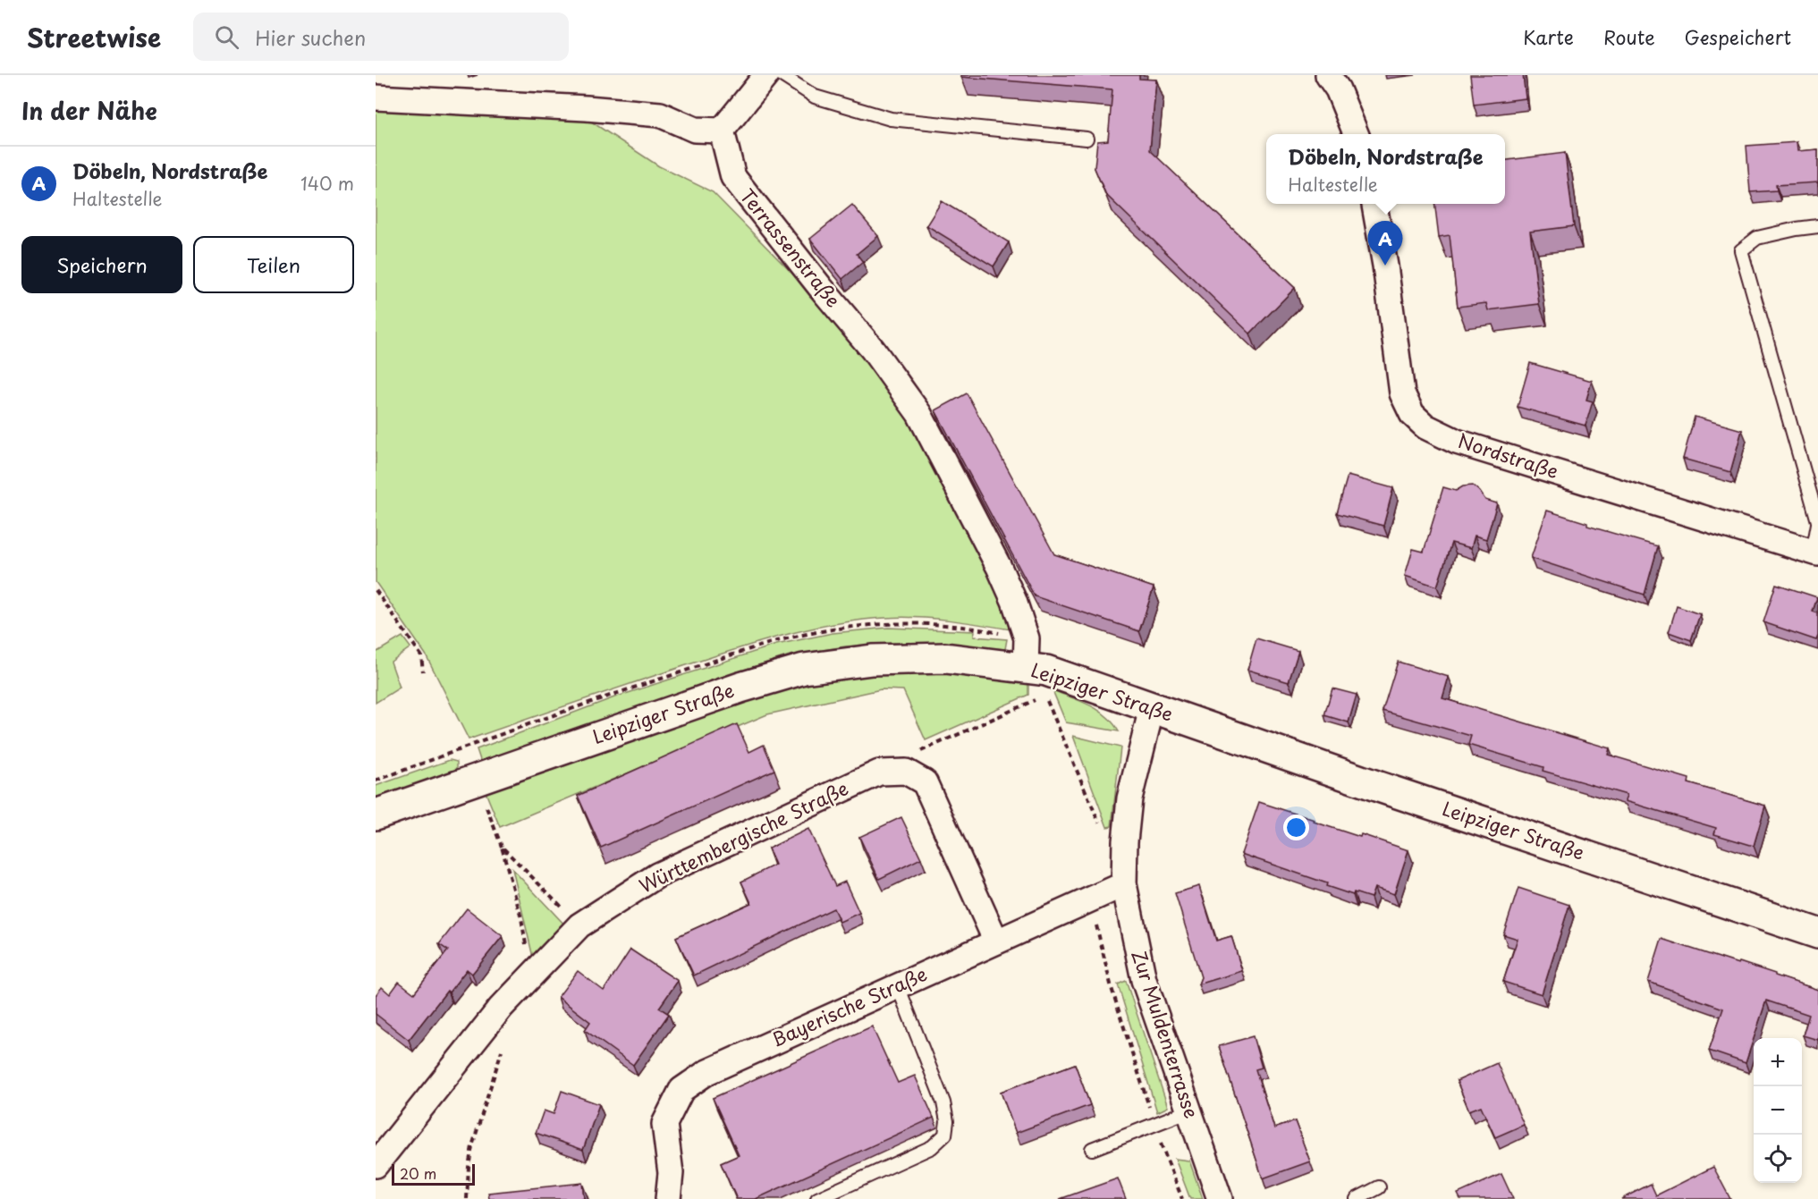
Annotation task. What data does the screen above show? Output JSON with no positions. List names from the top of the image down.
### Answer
{
  "streets": {
    "main road": ["Leipziger Straße"],
    "street": [
      "Terrassenstraße",
      "Nordstraße",
      "Württembergische Straße",
      "Bayerische Straße",
      "Zur Muldenterrasse"
    ]
  },
  "crossings": [
    ["Terrassenstraße", "Leipziger Straße"],
    ["Leipziger Straße", "Zur Muldenterrasse"],
    ["Württembergische Straße", "Bayerische Straße"],
    ["Bayerische Straße", "Zur Muldenterrasse"]
  ],
  "scale_bar": "20 m",
  "page": {
    "header": "Streetwise",
    "search": "Hier suchen",
    "nav": ["Karte", "Route", "Gespeichert"],
    "heading": "In der Nähe",
    "popup": ["Döbeln, Nordstraße", "Haltestelle"],
    "list": [
      {
        "mark": "A",
        "name": "Döbeln, Nordstraße",
        "note": "Haltestelle",
        "value": "140 m"
      }
    ],
    "buttons": ["Speichern", "Teilen"],
    "pins": "A",
    "map_buttons": ["+", "−"],
    "scale": "20 m"
  }
}
